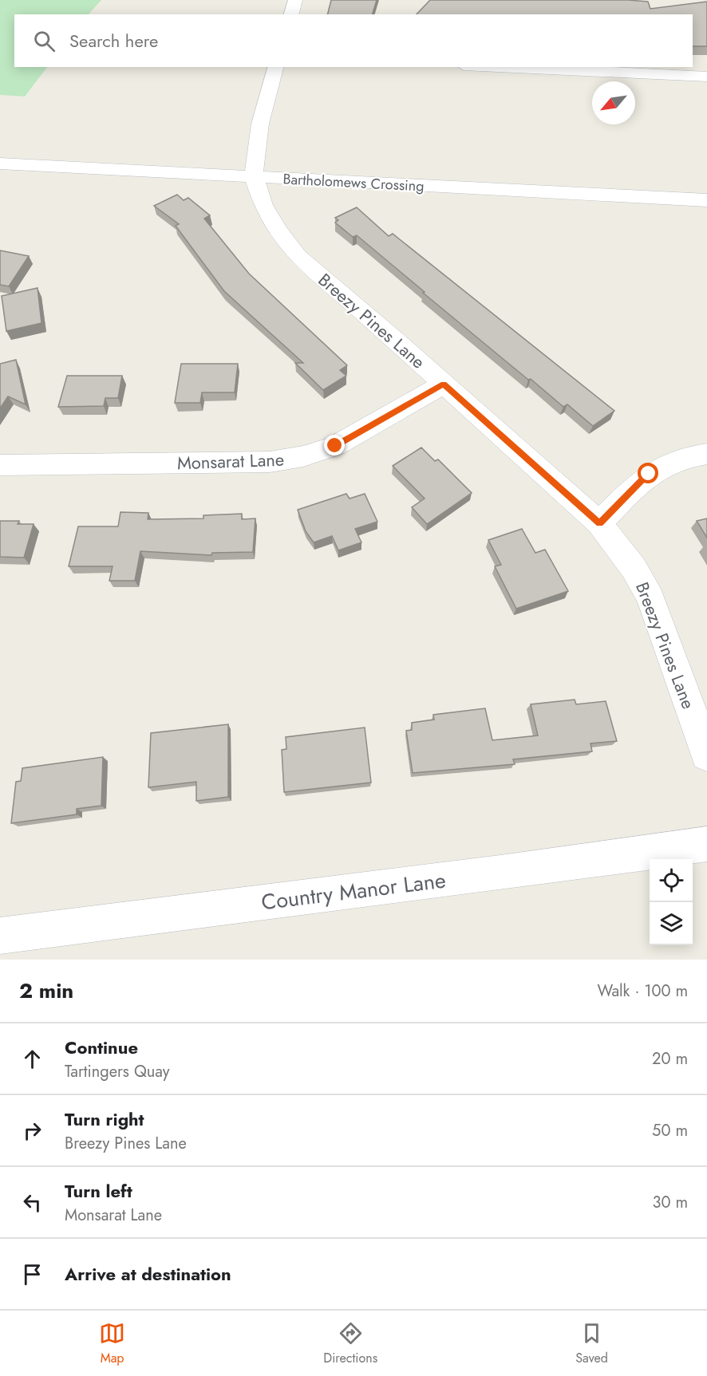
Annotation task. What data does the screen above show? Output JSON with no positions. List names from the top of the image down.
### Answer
{
  "streets": {
    "street": [
      "Bartholomews Crossing",
      "Breezy Pines Lane",
      "Monsarat Lane",
      "Country Manor Lane"
    ]
  },
  "crossings": [
    ["Bartholomews Crossing", "Breezy Pines Lane"],
    ["Breezy Pines Lane", "Monsarat Lane"]
  ],
  "north": "bottom left",
  "page": {
    "search": "Search here",
    "heading": ["2 min", "Walk · 100 m"],
    "list": [
      ["Continue", "Tartingers Quay", "20 m"],
      ["Turn right", "Breezy Pines Lane", "50 m"],
      ["Turn left", "Monsarat Lane", "30 m"],
      "Arrive at destination"
    ],
    "nav": ["Map", "Directions", "Saved"]
  }
}
